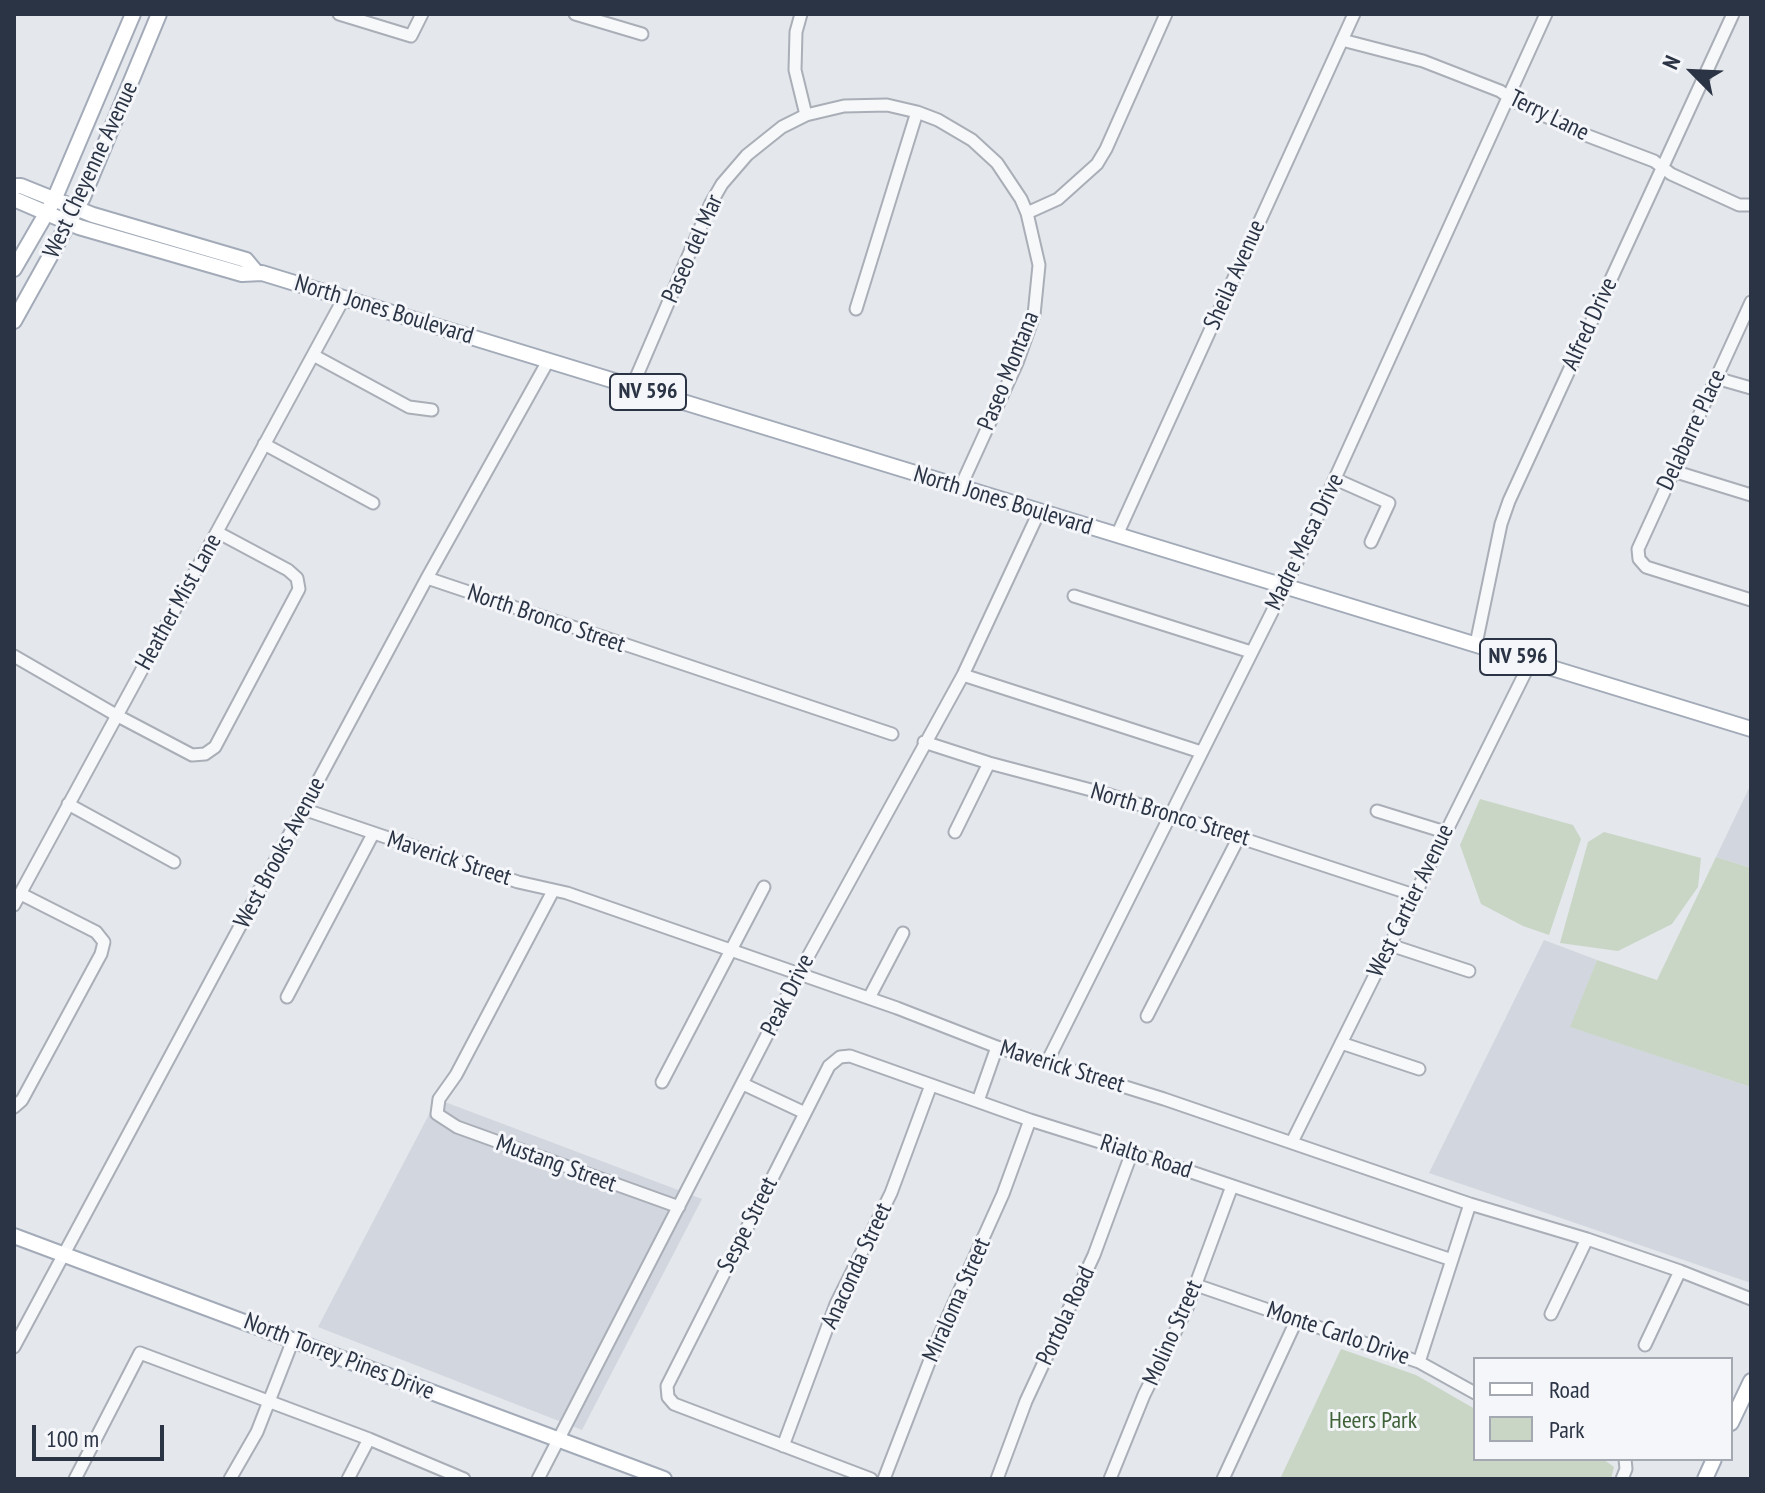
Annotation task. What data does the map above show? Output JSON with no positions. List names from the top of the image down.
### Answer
{
  "streets": {
    "main road": [
      "West Cheyenne Avenue",
      "North Jones Boulevard",
      "NV 596",
      "North Torrey Pines Drive"
    ],
    "street": [
      "Terry Lane",
      "Paseo del Mar",
      "Sheila Avenue",
      "Alfred Drive",
      "Paseo Montana",
      "Delabarre Place",
      "Madre Mesa Drive",
      "Heather Mist Lane",
      "North Bronco Street",
      "West Brooks Avenue",
      "Maverick Street",
      "West Cartier Avenue",
      "Peak Drive",
      "Rialto Road",
      "Mustang Street",
      "Sespe Street",
      "Anaconda Street",
      "Miraloma Street",
      "Portola Road",
      "Molino Street",
      "Monte Carlo Drive"
    ]
  },
  "crossings": [
    ["Terry Lane", "Sheila Avenue"],
    ["Terry Lane", "Alfred Drive"],
    ["Terry Lane", "Madre Mesa Drive"],
    ["West Cheyenne Avenue", "North Jones Boulevard"],
    ["Paseo del Mar", "North Jones Boulevard"],
    ["Paseo del Mar", "Paseo Montana"],
    ["Sheila Avenue", "North Jones Boulevard"],
    ["North Jones Boulevard", "Alfred Drive"],
    ["North Jones Boulevard", "Paseo Montana"],
    ["North Jones Boulevard", "Madre Mesa Drive"],
    ["North Jones Boulevard", "Heather Mist Lane"],
    ["North Jones Boulevard", "West Brooks Avenue"],
    ["North Jones Boulevard", "West Cartier Avenue"],
    ["North Jones Boulevard", "Peak Drive"],
    ["Madre Mesa Drive", "North Bronco Street"],
    ["Madre Mesa Drive", "Maverick Street"],
    ["North Bronco Street", "West Brooks Avenue"],
    ["North Bronco Street", "West Cartier Avenue"],
    ["North Bronco Street", "Peak Drive"],
    ["West Brooks Avenue", "Maverick Street"],
    ["West Brooks Avenue", "North Torrey Pines Drive"],
    ["Maverick Street", "West Cartier Avenue"],
    ["Maverick Street", "Peak Drive"],
    ["Maverick Street", "Mustang Street"],
    ["Peak Drive", "Mustang Street"],
    ["Peak Drive", "North Torrey Pines Drive"],
    ["Rialto Road", "Sespe Street"],
    ["Rialto Road", "Anaconda Street"],
    ["Rialto Road", "Miraloma Street"],
    ["Rialto Road", "Portola Road"],
    ["Rialto Road", "Molino Street"],
    ["Sespe Street", "Anaconda Street"],
    ["Molino Street", "Monte Carlo Drive"]
  ],
  "parks": ["Heers Park"],
  "legend": ["Road", "Park"],
  "scale_bar": "100 m",
  "north": "top left"
}
